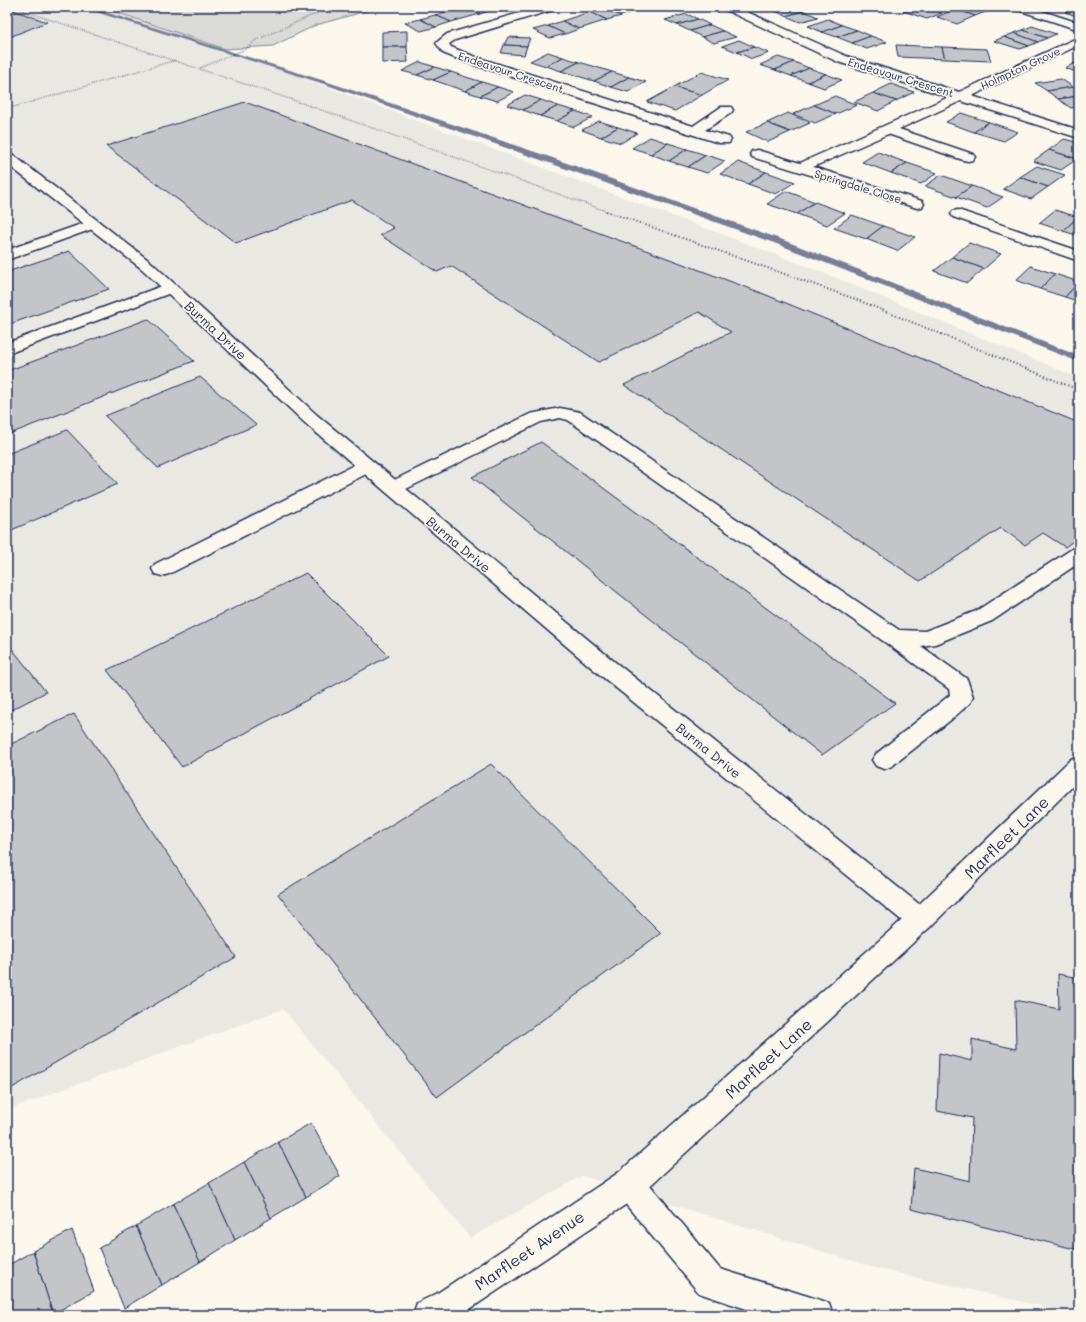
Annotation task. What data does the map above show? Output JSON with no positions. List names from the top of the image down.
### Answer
{
  "streets": {
    "street": [
      "Holmpton Grove",
      "Endeavour Crescent",
      "Springdale Close",
      "Burma Drive",
      "Marfleet Lane",
      "Marfleet Avenue"
    ]
  },
  "crossings": [
    ["Holmpton Grove", "Endeavour Crescent"],
    ["Holmpton Grove", "Springdale Close"],
    ["Endeavour Crescent", "Springdale Close"],
    ["Burma Drive", "Marfleet Lane"],
    ["Marfleet Lane", "Marfleet Avenue"]
  ]
}
